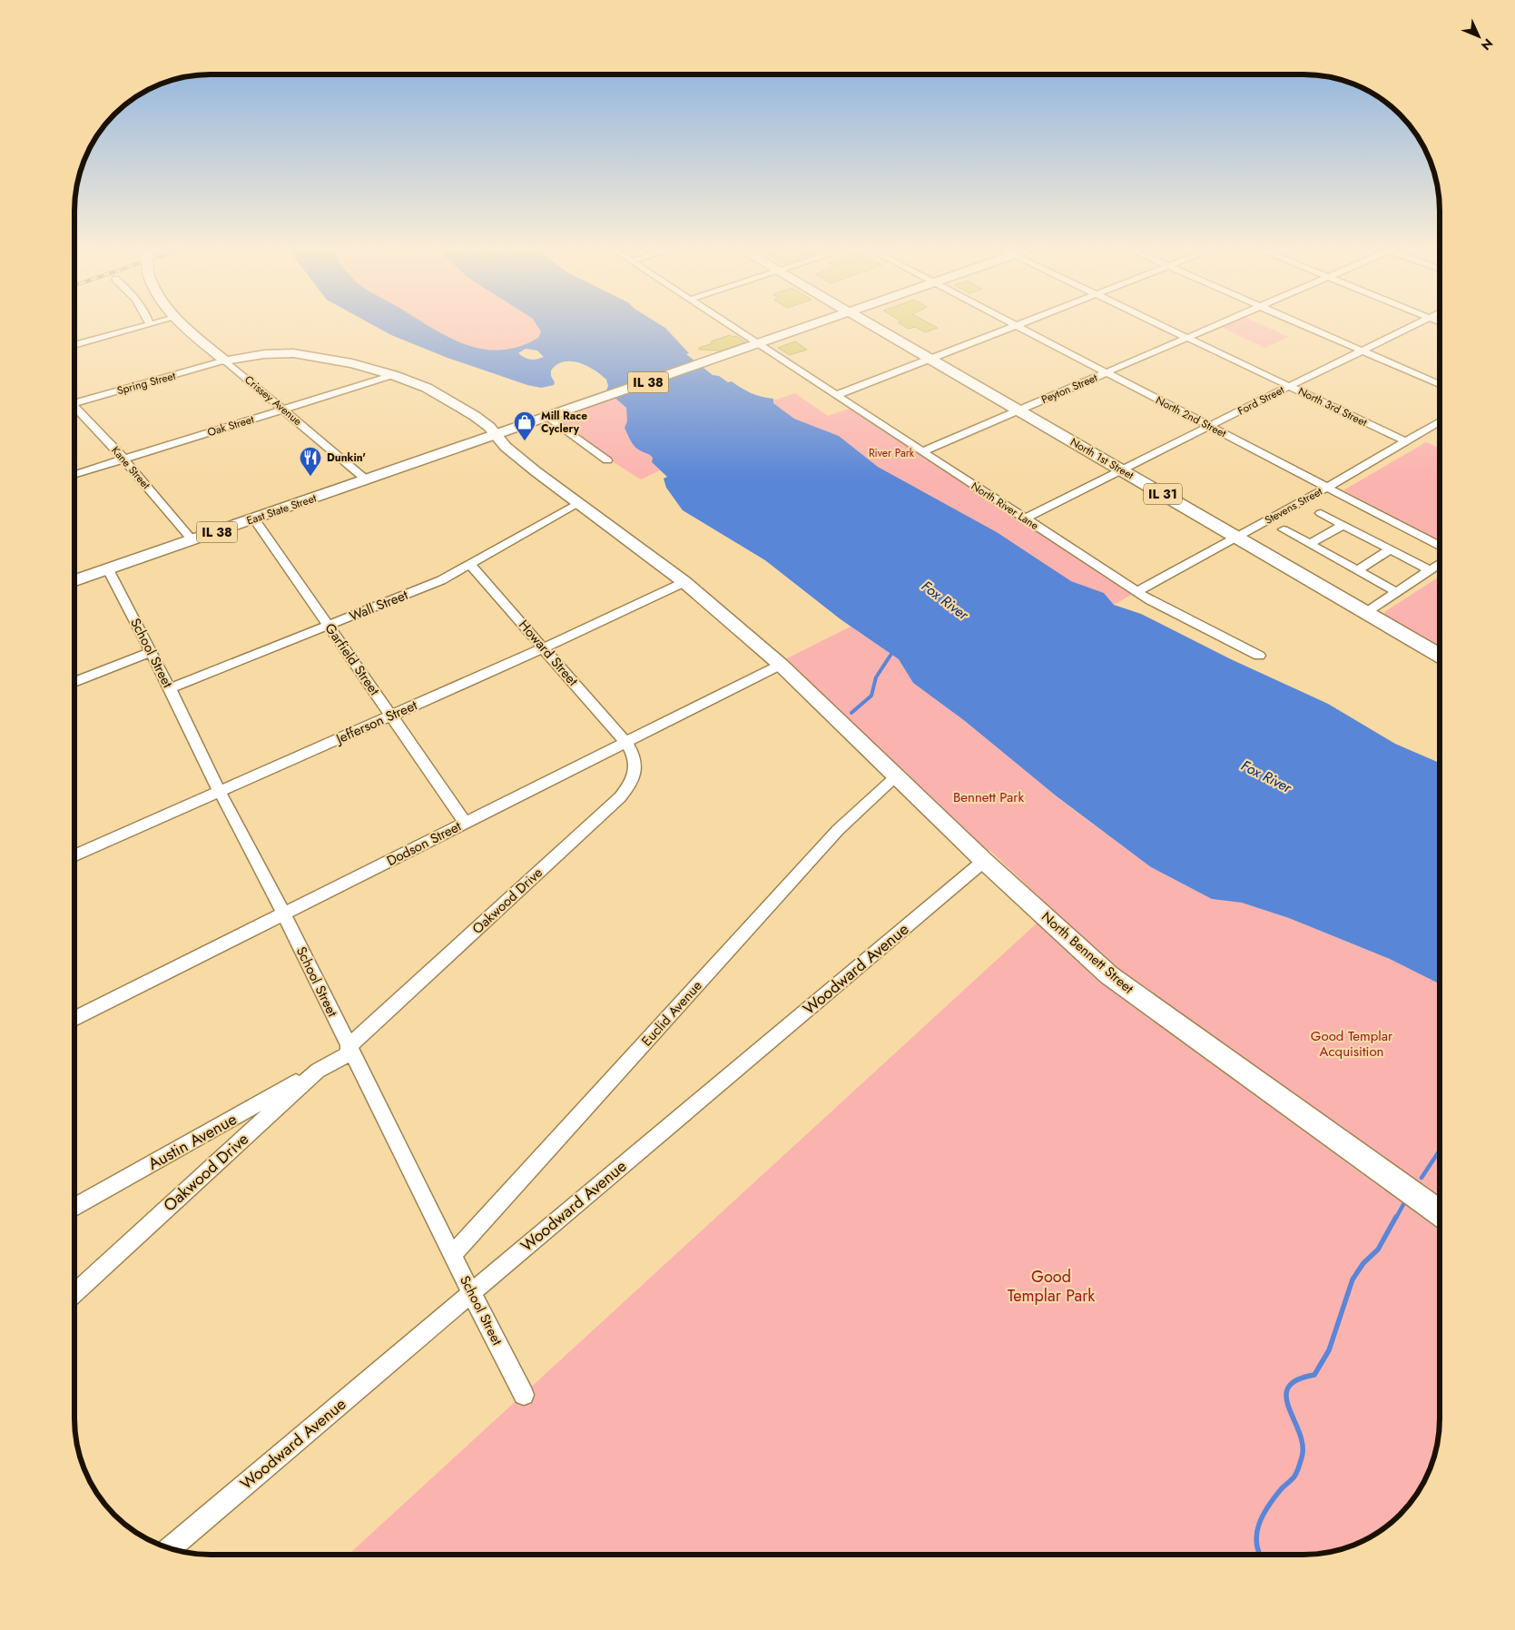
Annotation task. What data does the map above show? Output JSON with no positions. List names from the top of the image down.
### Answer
{
  "streets": {
    "main road": [
      "IL 38",
      "Crissey Avenue",
      "North 1st Street",
      "IL 31",
      "East State Street",
      "North Bennett Street"
    ],
    "street": [
      "Spring Street",
      "Peyton Street",
      "Ford Street",
      "North 3rd Street",
      "North 2nd Street",
      "Oak Street",
      "Kane Street",
      "North River Lane",
      "Stevens Street",
      "Wall Street",
      "School Street",
      "Howard Street",
      "Garfield Street",
      "Jefferson Street",
      "Dodson Street",
      "Oakwood Drive",
      "Woodward Avenue",
      "Euclid Avenue",
      "Austin Avenue"
    ]
  },
  "crossings": [
    ["IL 38", "North River Lane"],
    ["IL 38", "East State Street"],
    ["IL 38", "North Bennett Street"],
    ["Spring Street", "Crissey Avenue"],
    ["Peyton Street", "North 3rd Street"],
    ["Peyton Street", "North 2nd Street"],
    ["Peyton Street", "North 1st Street"],
    ["Peyton Street", "North River Lane"],
    ["Crissey Avenue", "Oak Street"],
    ["Crissey Avenue", "East State Street"],
    ["Ford Street", "North 3rd Street"],
    ["Ford Street", "North 2nd Street"],
    ["Ford Street", "North 1st Street"],
    ["Ford Street", "North River Lane"],
    ["North 3rd Street", "Stevens Street"],
    ["North 2nd Street", "Stevens Street"],
    ["Oak Street", "Kane Street"],
    ["Oak Street", "North Bennett Street"],
    ["North 1st Street", "Stevens Street"],
    ["Kane Street", "East State Street"],
    ["North River Lane", "Stevens Street"],
    ["East State Street", "School Street"],
    ["East State Street", "Garfield Street"],
    ["East State Street", "North Bennett Street"],
    ["Wall Street", "School Street"],
    ["Wall Street", "Howard Street"],
    ["Wall Street", "Garfield Street"],
    ["Wall Street", "North Bennett Street"],
    ["School Street", "Jefferson Street"],
    ["School Street", "Dodson Street"],
    ["School Street", "Oakwood Drive"],
    ["School Street", "Woodward Avenue"],
    ["School Street", "Euclid Avenue"],
    ["Howard Street", "Jefferson Street"],
    ["Howard Street", "Dodson Street"],
    ["Howard Street", "Oakwood Drive"],
    ["Garfield Street", "Jefferson Street"],
    ["Garfield Street", "Dodson Street"],
    ["Jefferson Street", "North Bennett Street"],
    ["Dodson Street", "Oakwood Drive"],
    ["Dodson Street", "North Bennett Street"],
    ["Oakwood Drive", "Austin Avenue"],
    ["North Bennett Street", "Woodward Avenue"],
    ["North Bennett Street", "Euclid Avenue"]
  ],
  "water": ["Fox River"],
  "parks": [
    "River Park",
    "Bennett Park",
    "Good Templar Acquisition",
    "Good Templar Park"
  ],
  "places": {
    "shop": ["Mill Race Cyclery"],
    "restaurant": ["Dunkin'"]
  },
  "north": "bottom right"
}
